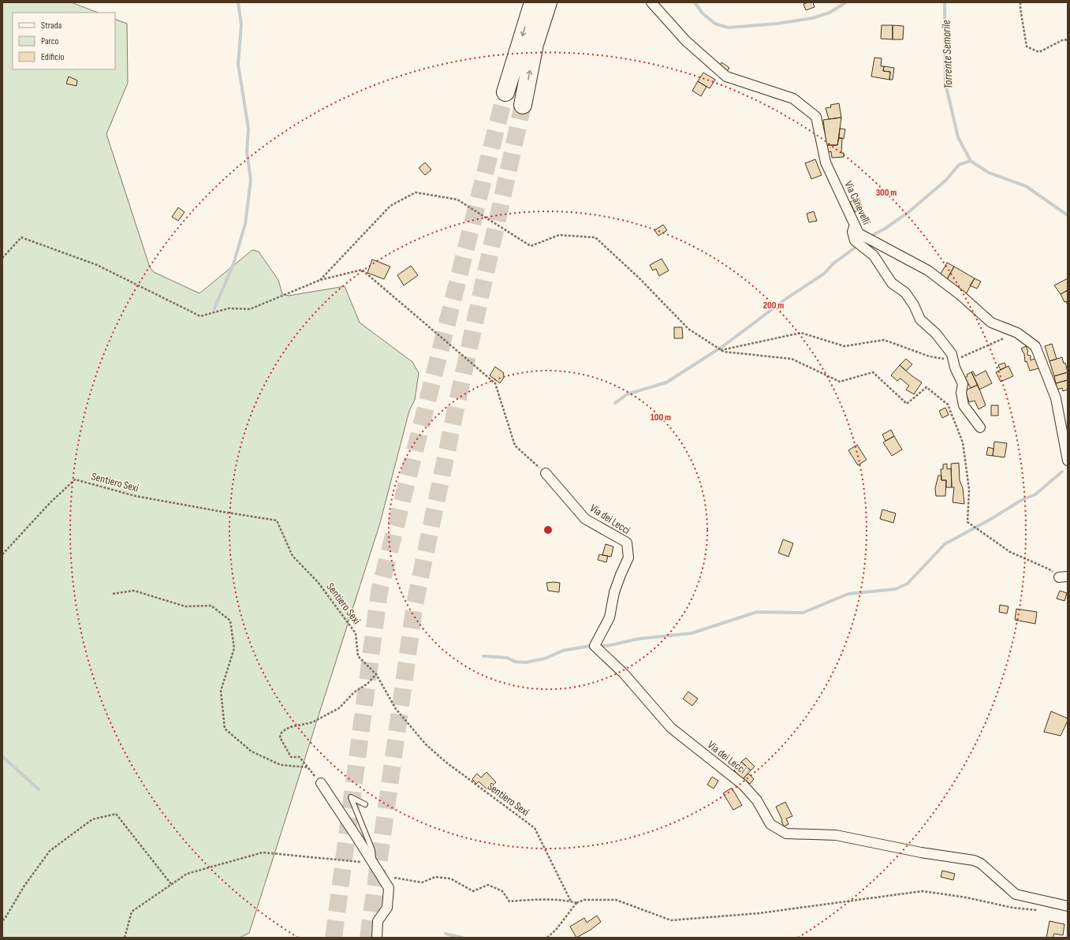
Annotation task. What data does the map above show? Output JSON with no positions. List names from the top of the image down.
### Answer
{
  "streets": {
    "street": ["Via Canevelli", "Via dei Lecci"],
    "path": ["Sentiero Sexi"]
  },
  "water": ["Torrente Semorile"],
  "legend": ["Strada", "Parco", "Edificio"],
  "rings": ["300 m", "200 m", "100 m"]
}
